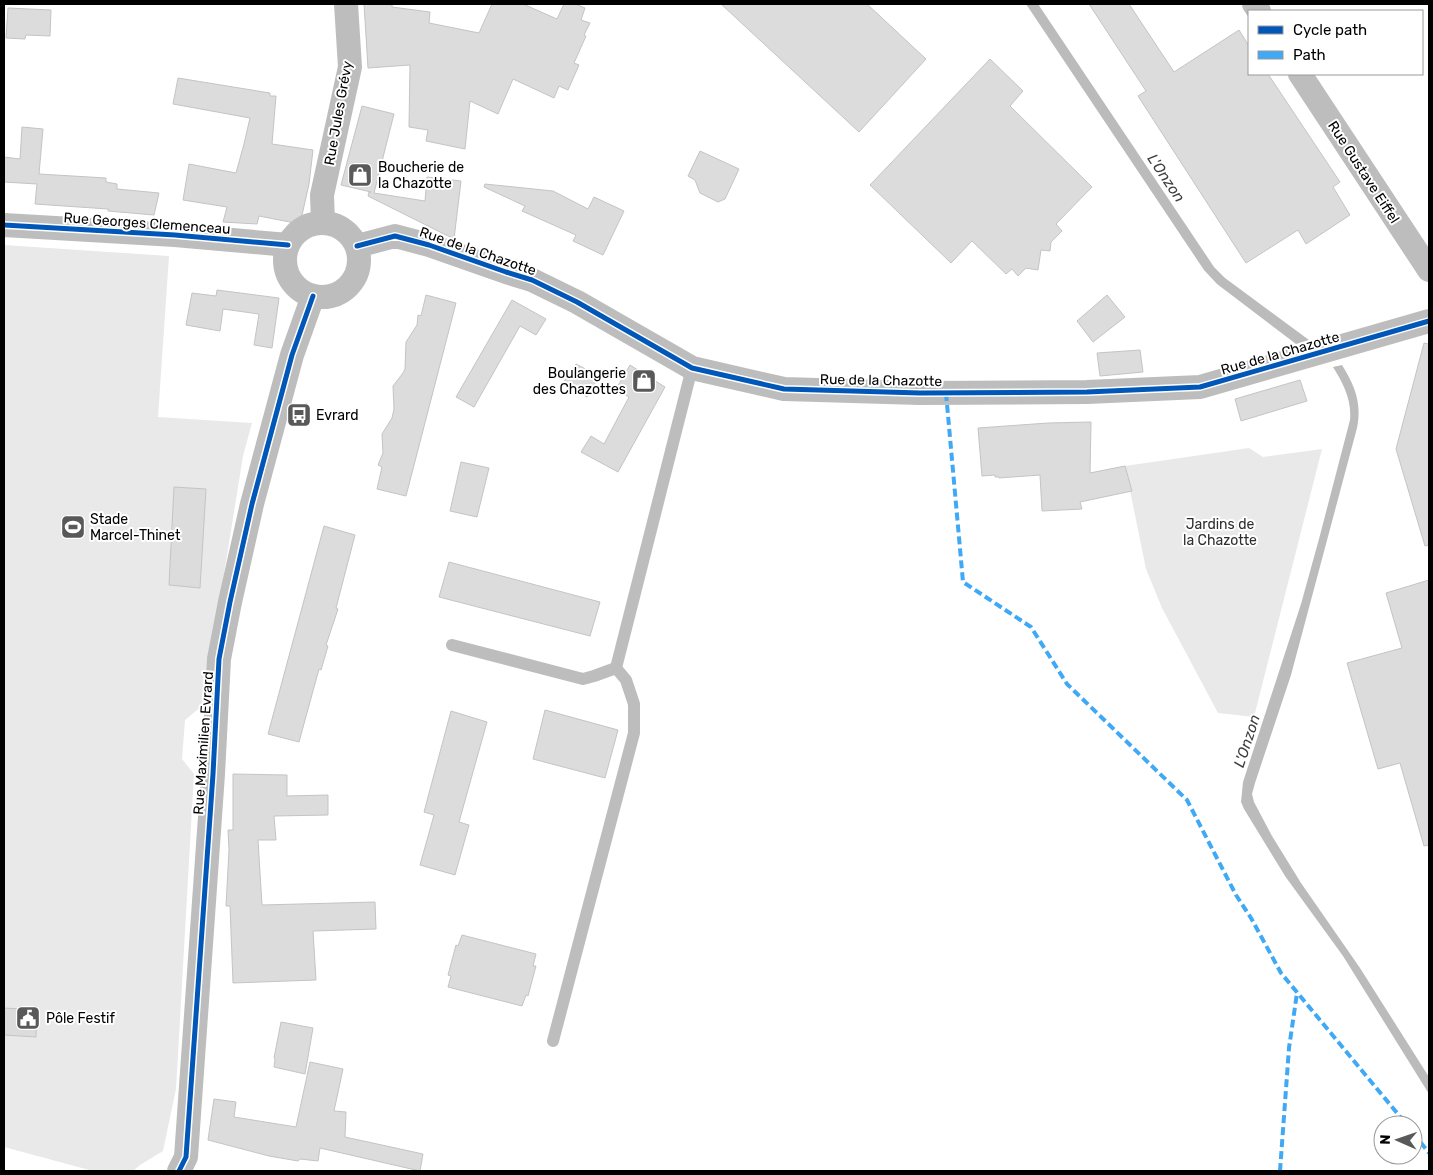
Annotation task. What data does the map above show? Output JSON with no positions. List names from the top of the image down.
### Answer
{
  "streets": {
    "street": [
      "Rue Jules Grévy",
      "Rue Gustave Eiffel",
      "Rue Georges Clemenceau",
      "Rue de la Chazotte",
      "Rue Maximilien Evrard"
    ]
  },
  "crossings": [
    ["Rue Jules Grévy", "Rue Georges Clemenceau"],
    ["Rue Jules Grévy", "Rue de la Chazotte"],
    ["Rue Jules Grévy", "Rue Maximilien Evrard"],
    ["Rue Georges Clemenceau", "Rue de la Chazotte"],
    ["Rue Georges Clemenceau", "Rue Maximilien Evrard"],
    ["Rue de la Chazotte", "Rue Maximilien Evrard"]
  ],
  "water": ["L'Onzon"],
  "parks": ["Jardins de la Chazotte"],
  "places": {
    "shop": ["Boucherie de la Chazotte", "Boulangerie des Chazottes"],
    "bus stop": ["Evrard"],
    "sports": ["Stade Marcel-Thinet"],
    "public building": ["Pôle Festif"]
  },
  "legend": ["Cycle path", "Path"],
  "north": "left"
}
